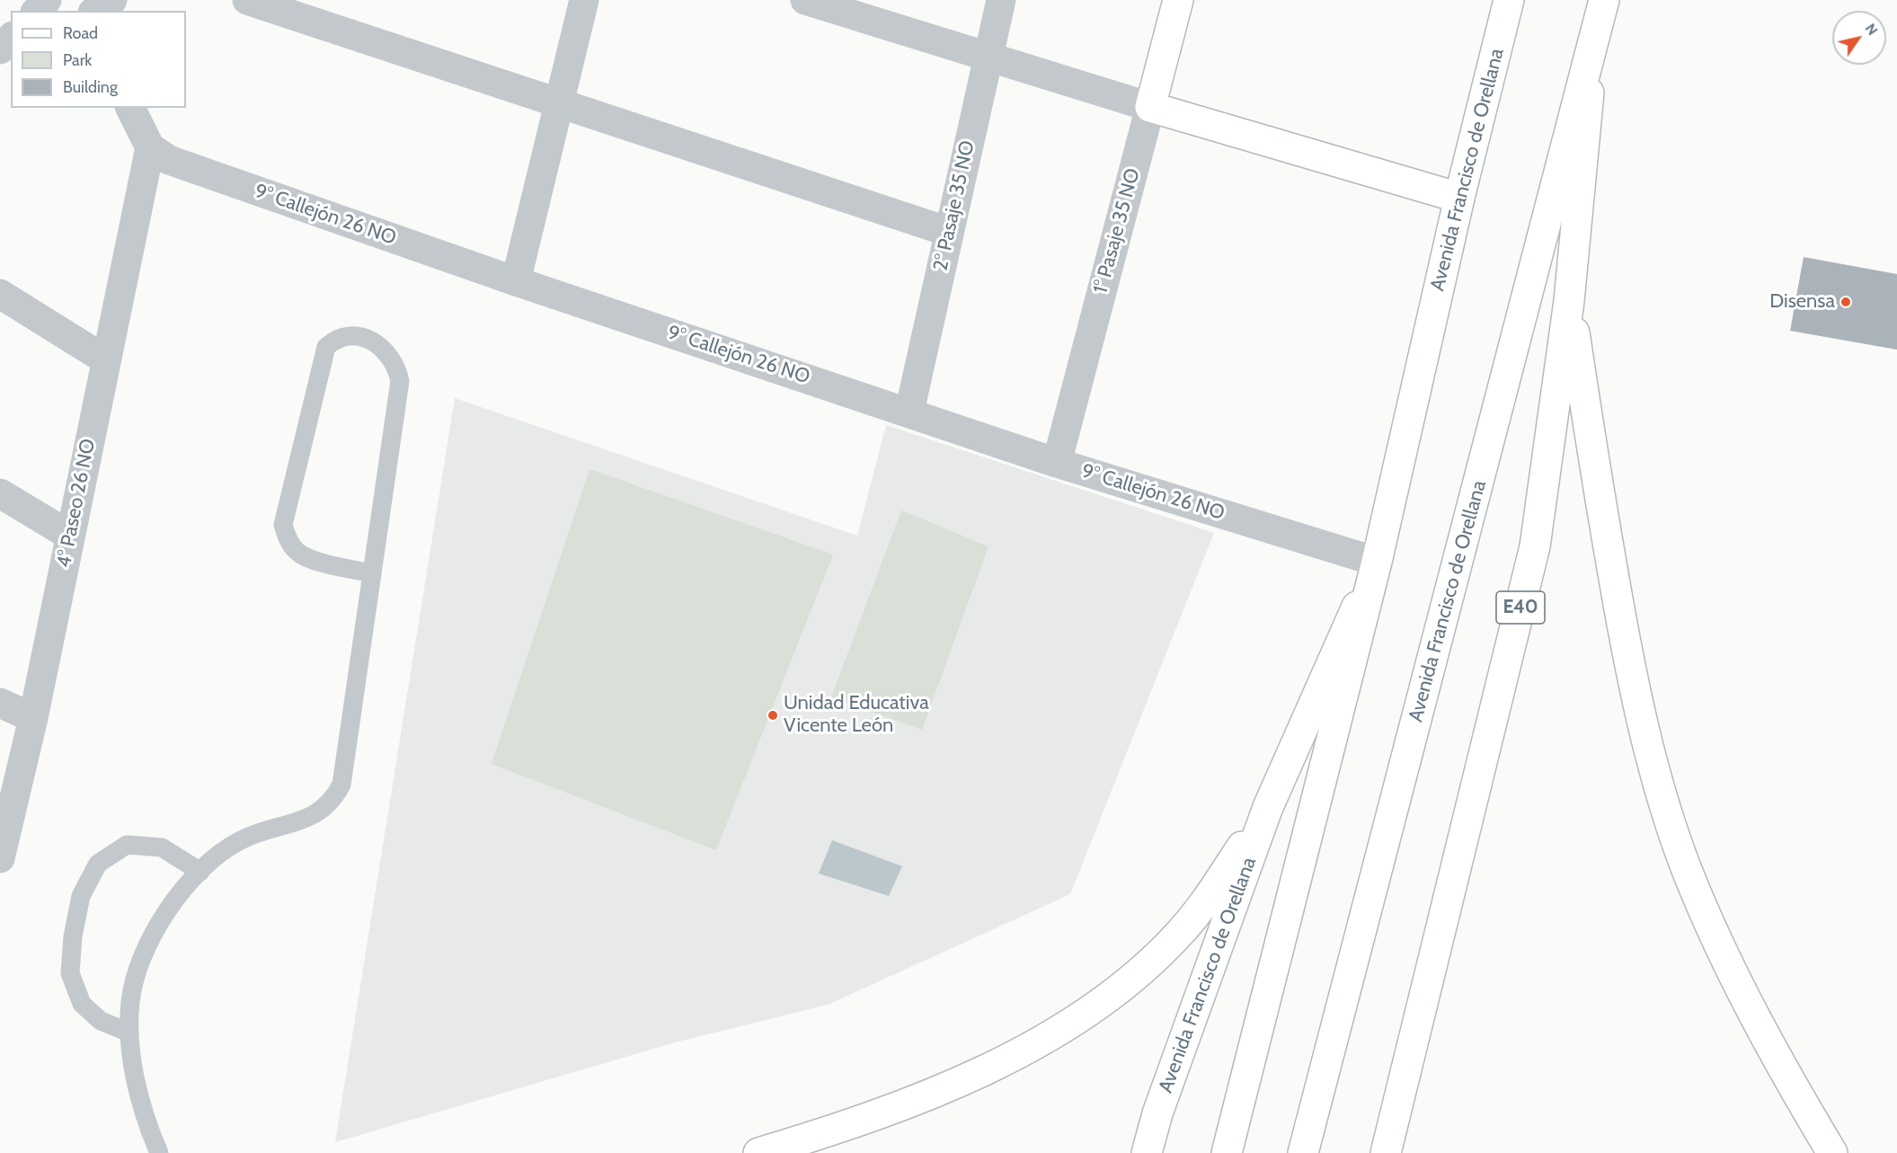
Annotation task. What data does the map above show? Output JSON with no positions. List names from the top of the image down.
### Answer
{
  "streets": {
    "main road": ["Avenida Francisco de Orellana", "1° Pasaje 35 NO", "E40"],
    "street": ["2° Pasaje 35 NO", "9° Callejón 26 NO", "4° Paseo 26 NO"]
  },
  "crossings": [
    ["Avenida Francisco de Orellana", "9° Callejón 26 NO"],
    ["2° Pasaje 35 NO", "9° Callejón 26 NO"],
    ["9° Callejón 26 NO", "1° Pasaje 35 NO"],
    ["9° Callejón 26 NO", "4° Paseo 26 NO"]
  ],
  "places": ["Disensa", "Unidad Educativa Vicente León"],
  "legend": ["Road", "Park", "Building"],
  "north": "top right"
}
